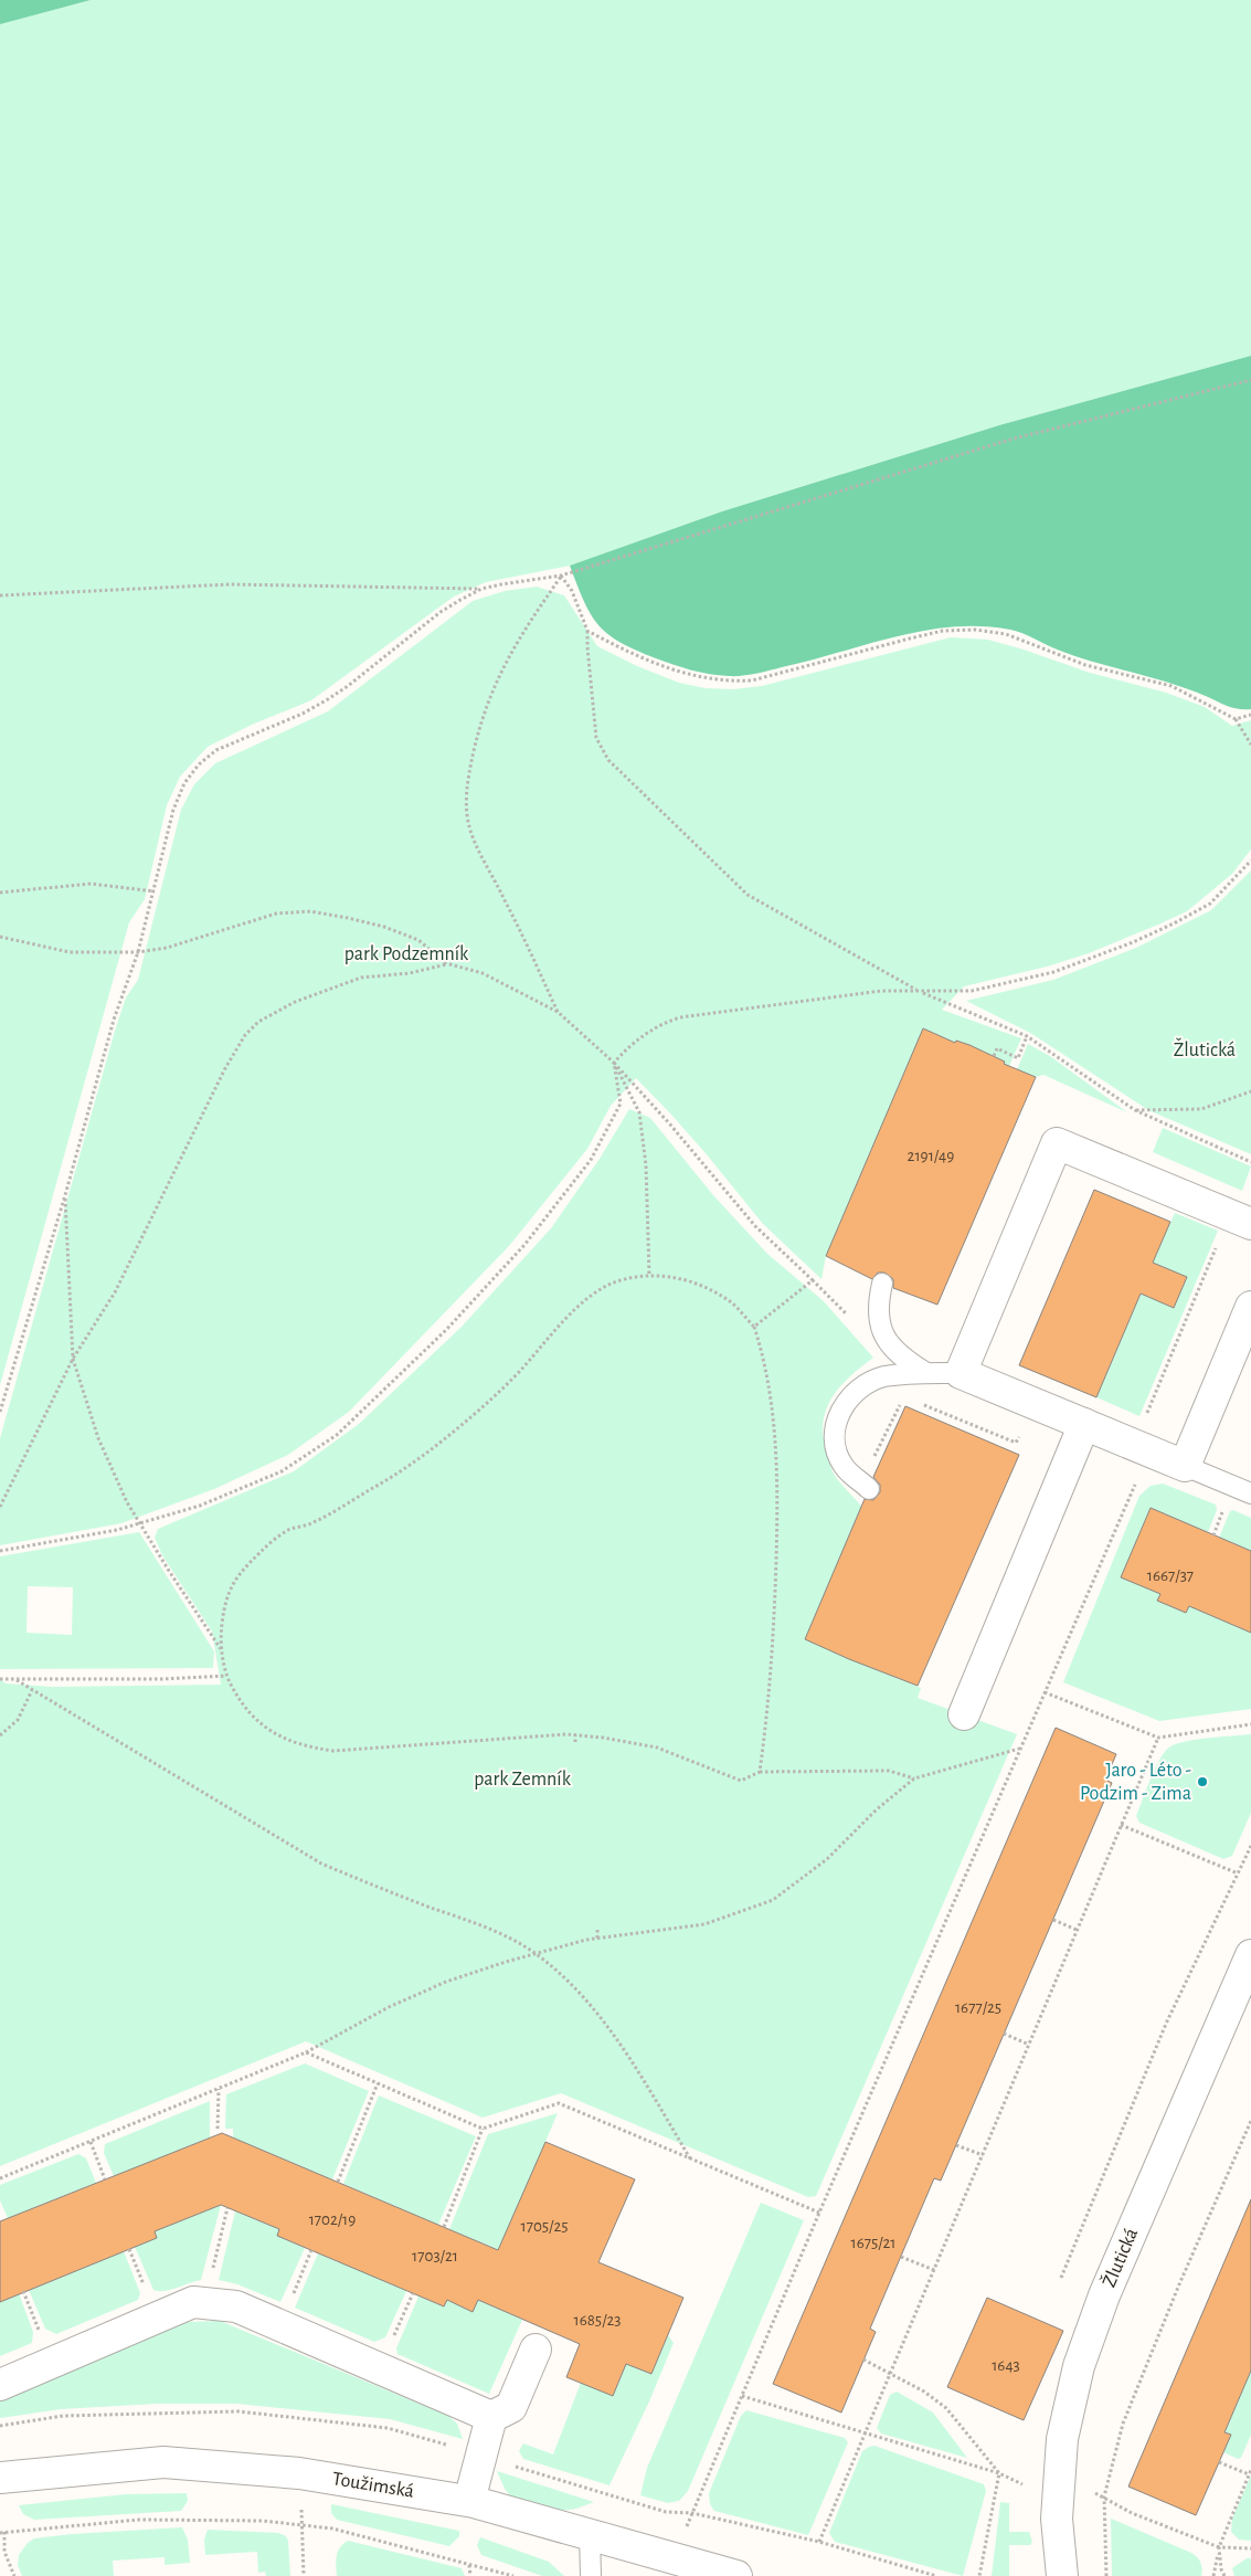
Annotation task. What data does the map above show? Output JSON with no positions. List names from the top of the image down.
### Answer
{
  "streets": {
    "street": ["Žlutická", "Toužimská"]
  },
  "parks": ["park Podzemník", "Žlutická", "park Zemník"],
  "places": ["Jaro - Léto - Podzim - Zima"],
  "house_numbers": [
    "2191/49",
    "1667/37",
    "1677/25",
    "1702/19",
    "1705/25",
    "1675/21",
    "1703/21",
    "1685/23",
    "1643"
  ]
}
